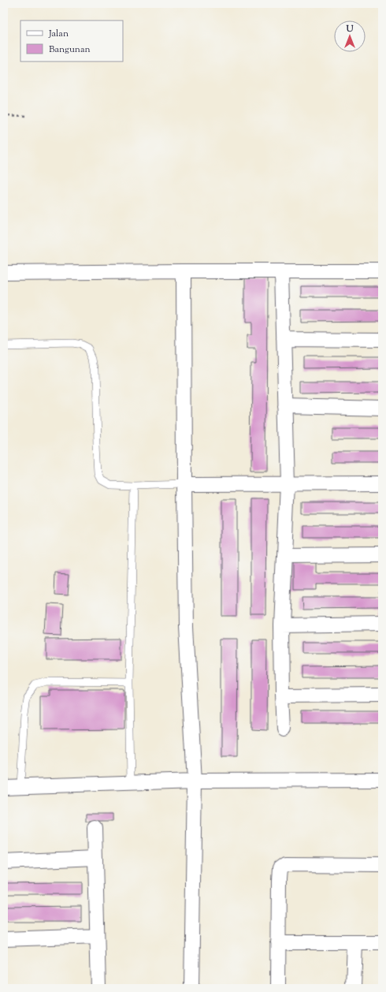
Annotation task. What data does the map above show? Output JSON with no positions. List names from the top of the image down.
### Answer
{
  "legend": ["Jalan", "Bangunan"],
  "north": "top"
}
